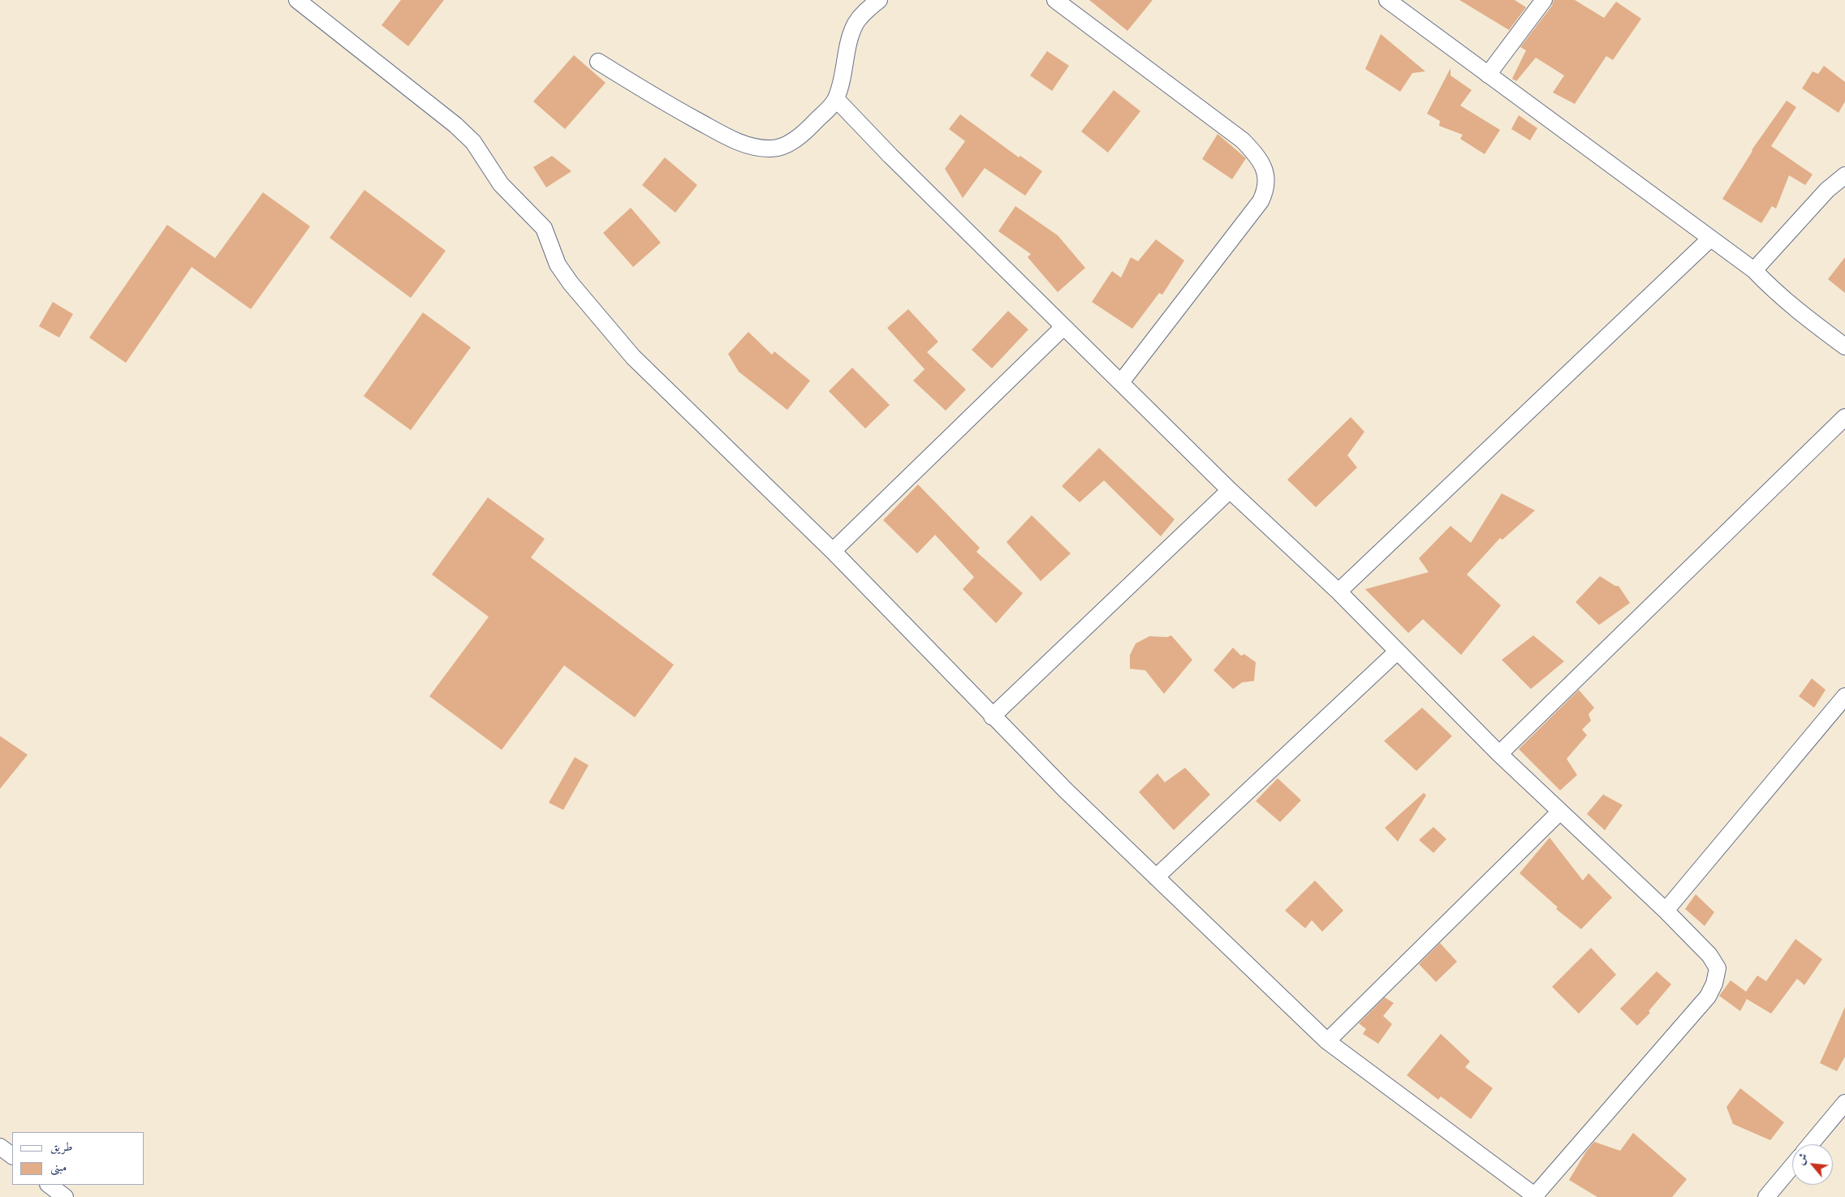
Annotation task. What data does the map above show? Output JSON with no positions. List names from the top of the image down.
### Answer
{
  "legend": ["طريق", "مبنى"],
  "north": "top left"
}
